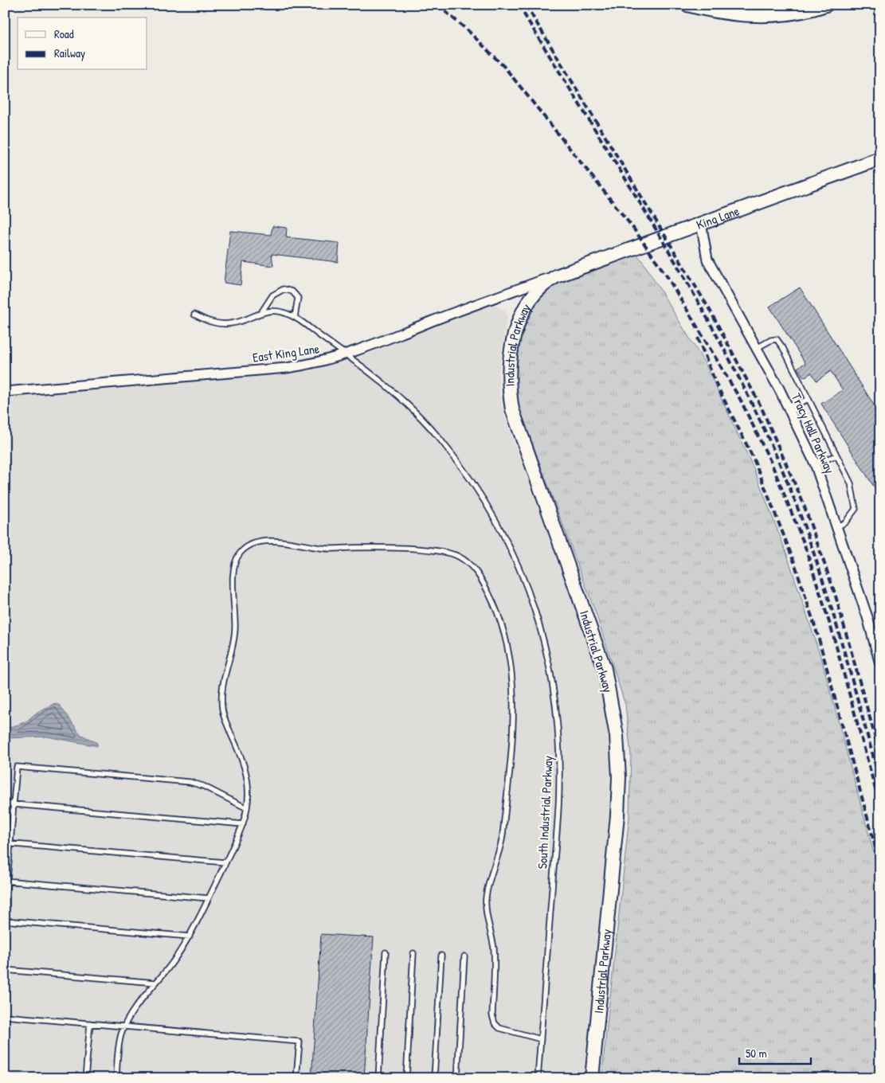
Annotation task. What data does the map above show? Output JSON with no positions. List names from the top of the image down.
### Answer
{
  "streets": {
    "street": [
      "King Lane",
      "Industrial Parkway",
      "East King Lane",
      "Tracy Hall Parkway"
    ],
    "lane": ["South Industrial Parkway"]
  },
  "crossings": [
    ["King Lane", "Industrial Parkway"],
    ["King Lane", "East King Lane"],
    ["King Lane", "Tracy Hall Parkway"],
    ["Industrial Parkway", "East King Lane"],
    ["East King Lane", "South Industrial Parkway"]
  ],
  "legend": ["Road", "Railway"],
  "scale_bar": "50 m"
}
